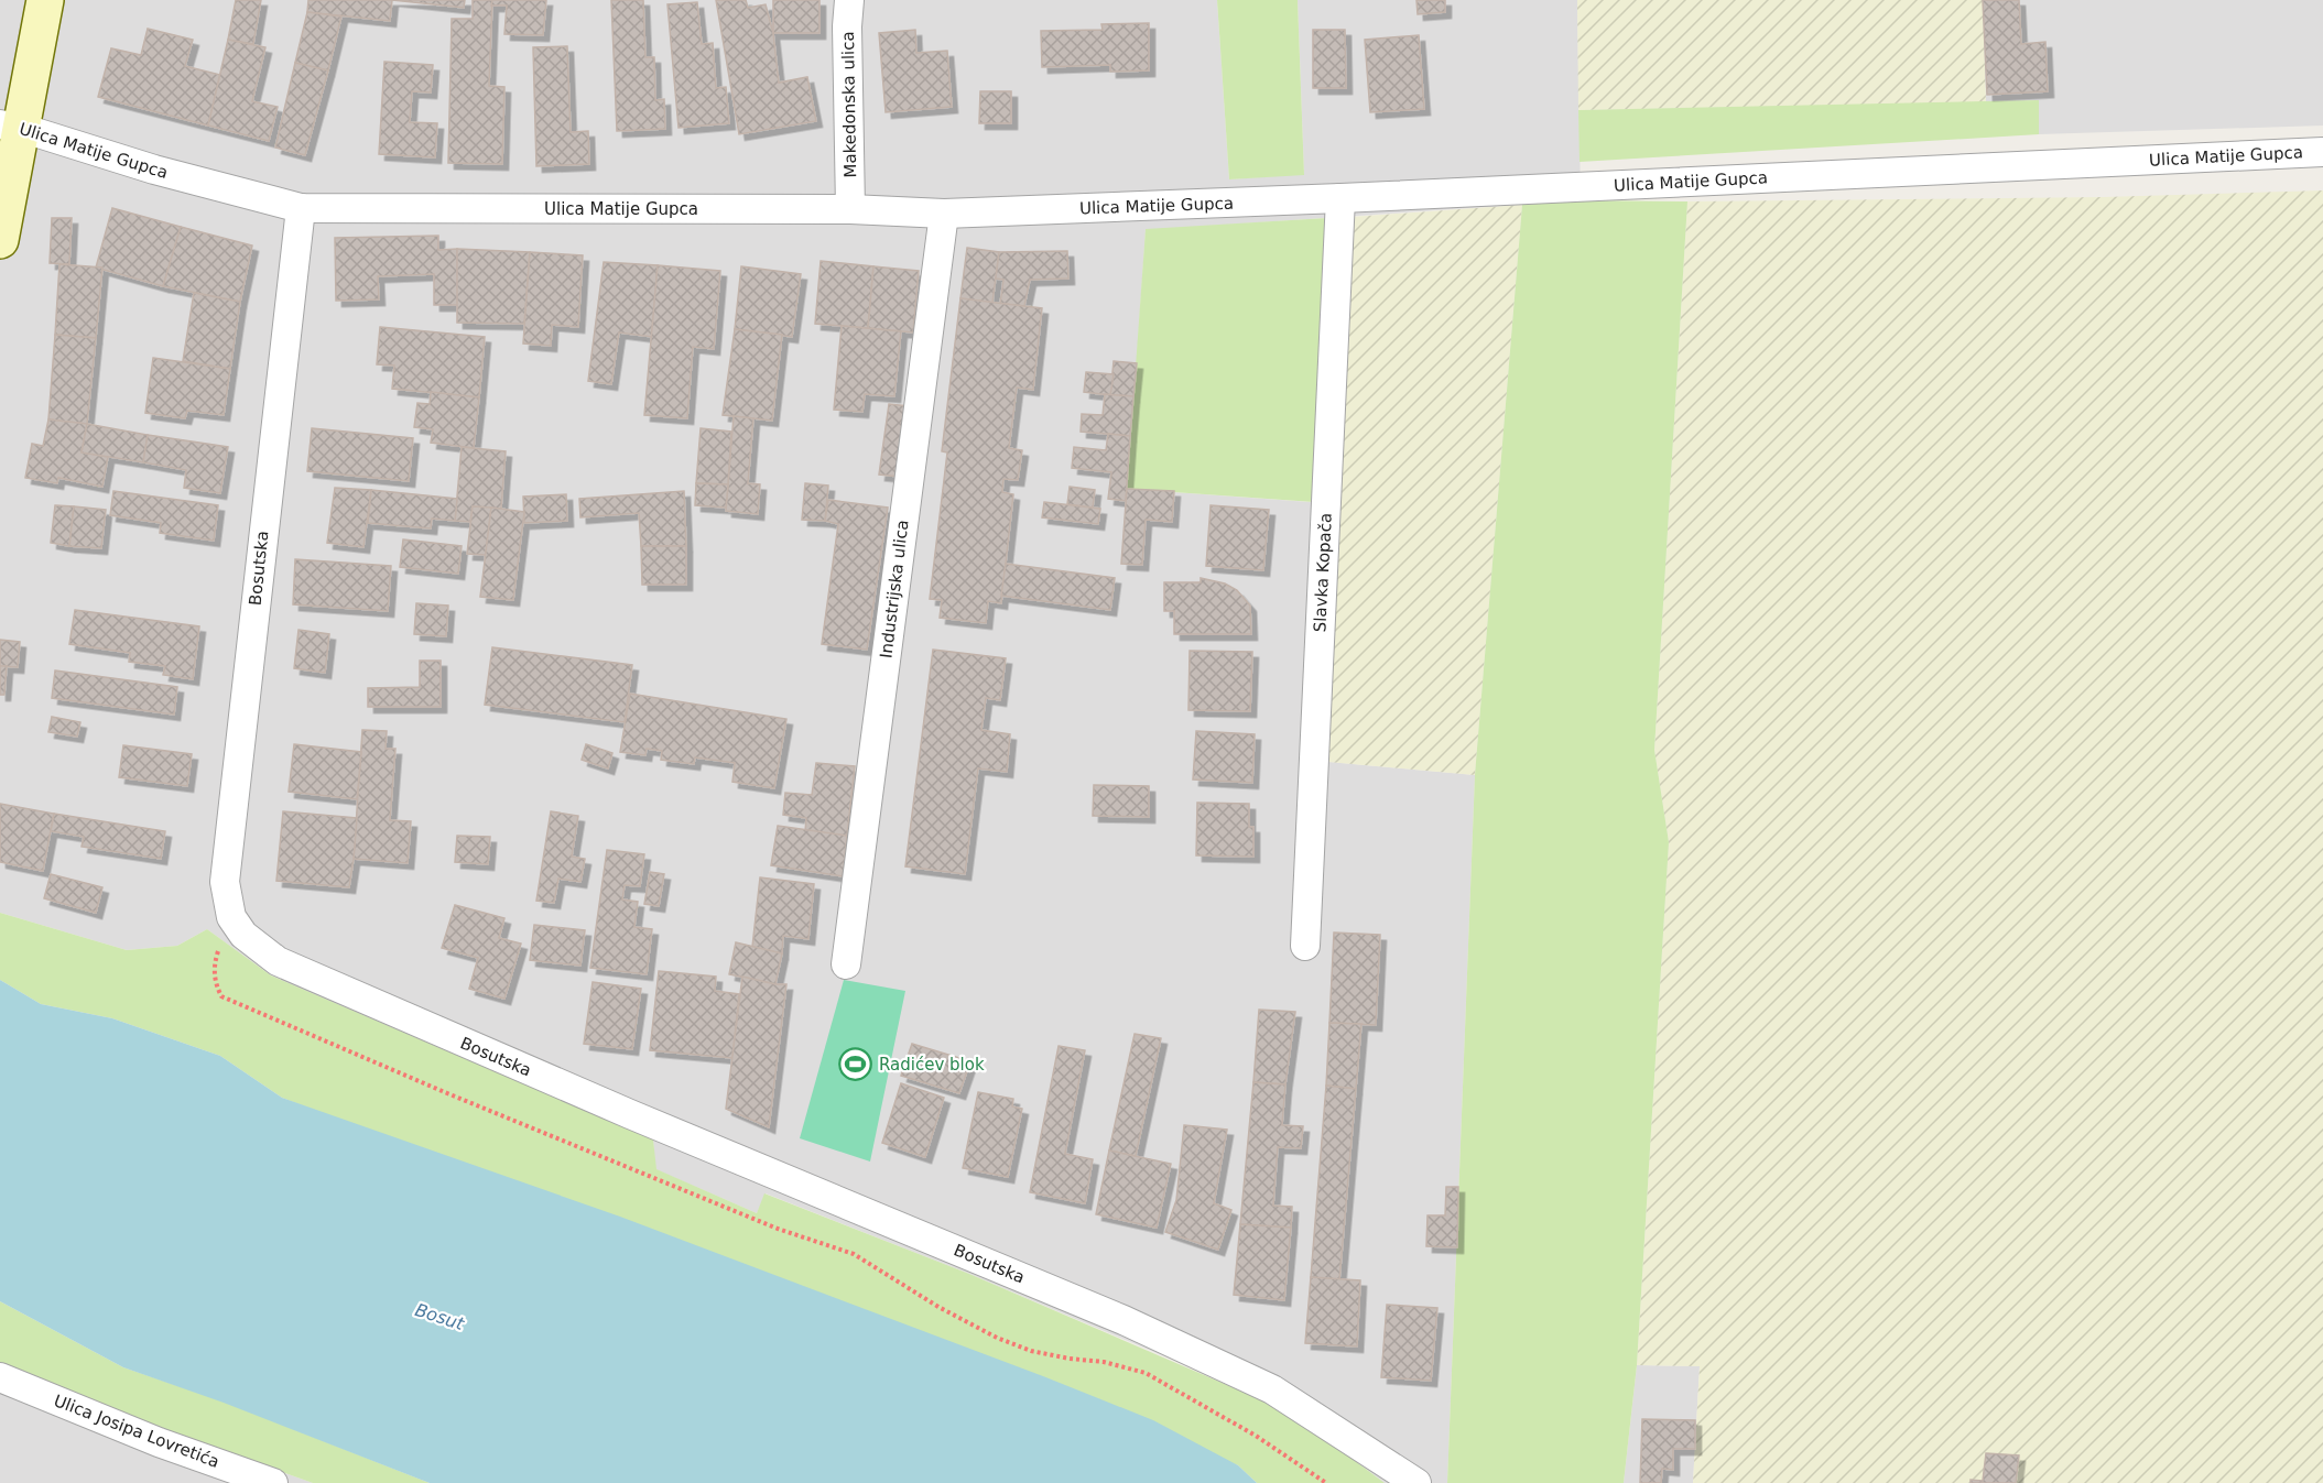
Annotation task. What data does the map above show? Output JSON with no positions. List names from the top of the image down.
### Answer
{
  "streets": {
    "street": [
      "Makedonska ulica",
      "Ulica Matije Gupca",
      "Bosutska",
      "Slavka Kopača",
      "Industrijska ulica",
      "Ulica Josipa Lovretića"
    ]
  },
  "crossings": [
    ["Makedonska ulica", "Ulica Matije Gupca"],
    ["Ulica Matije Gupca", "Bosutska"],
    ["Ulica Matije Gupca", "Slavka Kopača"],
    ["Ulica Matije Gupca", "Industrijska ulica"]
  ],
  "water": ["Bosut"],
  "places": {
    "sports": ["Radićev blok"]
  }
}
